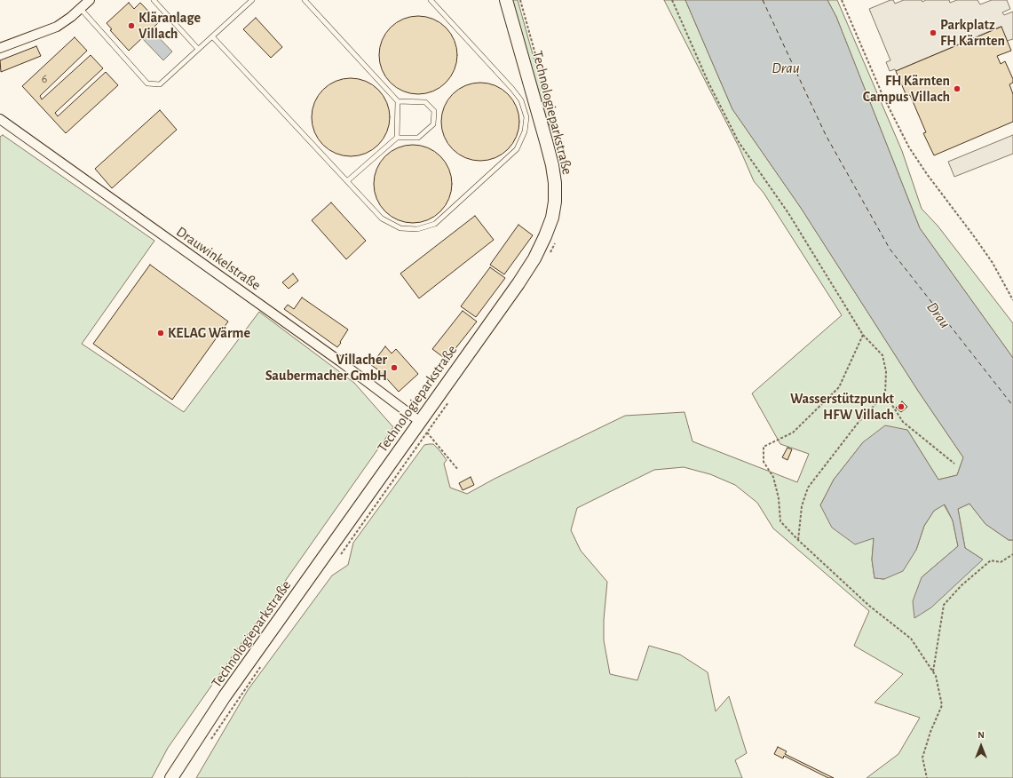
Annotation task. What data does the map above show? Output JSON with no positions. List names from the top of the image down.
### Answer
{
  "streets": {
    "street": ["Technologieparkstraße", "Drauwinkelstraße"]
  },
  "crossings": [
    ["Technologieparkstraße", "Drauwinkelstraße"]
  ],
  "water": ["Drau"],
  "places": [
    "Kläranlage Villach",
    "Parkplatz FH Kärnten",
    "FH Kärnten Campus Villach",
    "KELAG Wärme",
    "Villacher Saubermacher GmbH",
    "Wasserstützpunkt HFW Villach"
  ],
  "house_numbers": ["6"],
  "north": "top"
}
